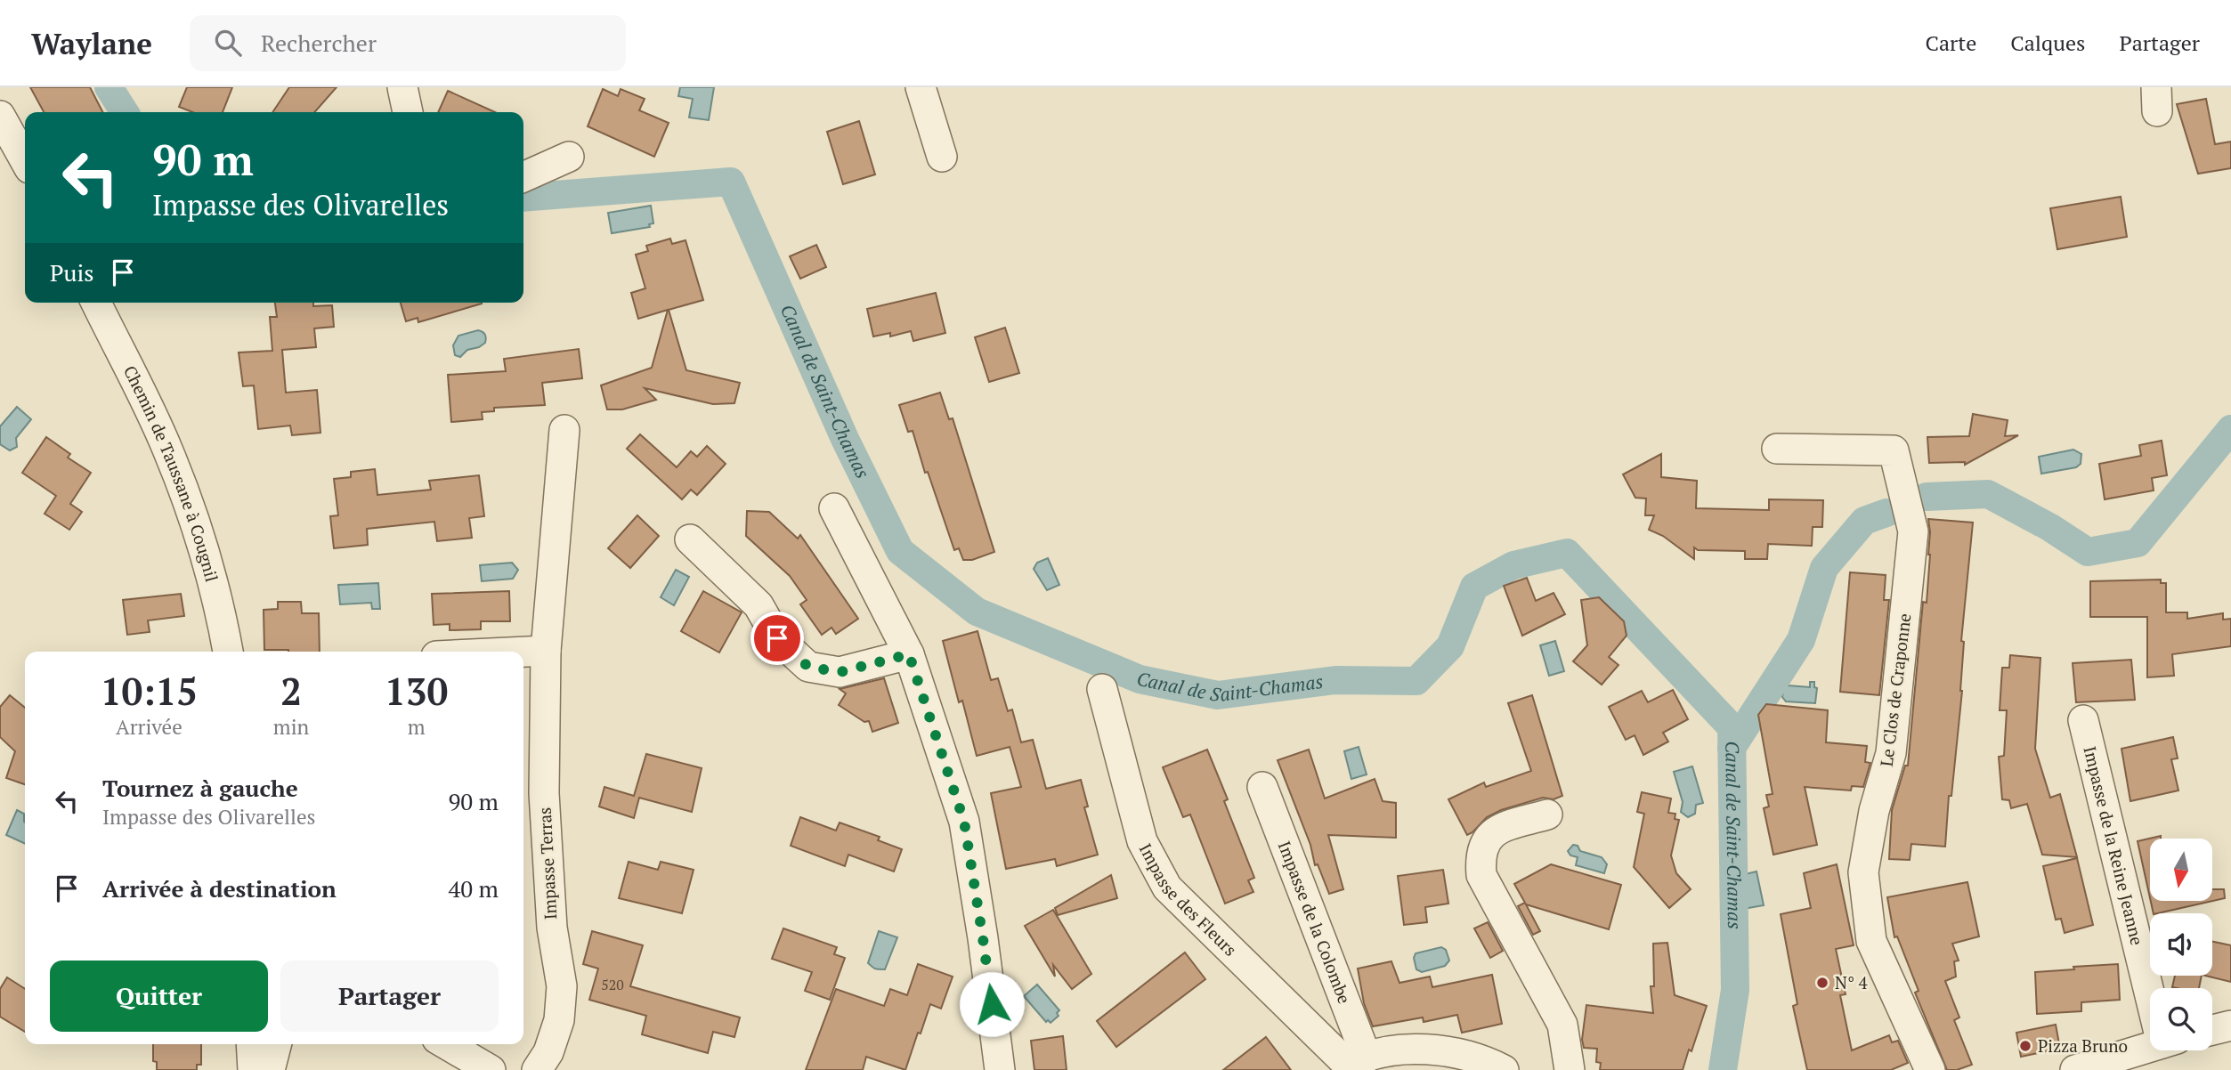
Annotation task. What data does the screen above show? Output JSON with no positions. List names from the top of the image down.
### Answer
{
  "streets": {
    "street": [
      "Chemin de Taussane à Cougnil",
      "Le Clos de Craponne",
      "Impasse de la Reine Jeanne",
      "Impasse Terras",
      "Impasse des Fleurs",
      "Impasse de la Colombe"
    ]
  },
  "crossings": [
    ["Impasse des Fleurs", "Impasse de la Colombe"]
  ],
  "water": ["Canal de Saint-Chamas"],
  "places": ["N° 4", "Pizza Bruno"],
  "house_numbers": ["520"],
  "north": "bottom",
  "page": {
    "header": "Waylane",
    "search": "Rechercher",
    "nav": ["Carte", "Calques", "Partager"],
    "turn": ["90 m", "Impasse des Olivarelles"],
    "then": "Puis",
    "eta": [
      "10:15",
      "Arrivée",
      "2",
      "min",
      "130",
      "m"
    ],
    "list": [
      {
        "name": "Tournez à gauche",
        "note": "Impasse des Olivarelles",
        "value": "90 m"
      },
      {
        "name": "Arrivée à destination",
        "value": "40 m"
      }
    ],
    "buttons": ["Quitter", "Partager"]
  }
}
